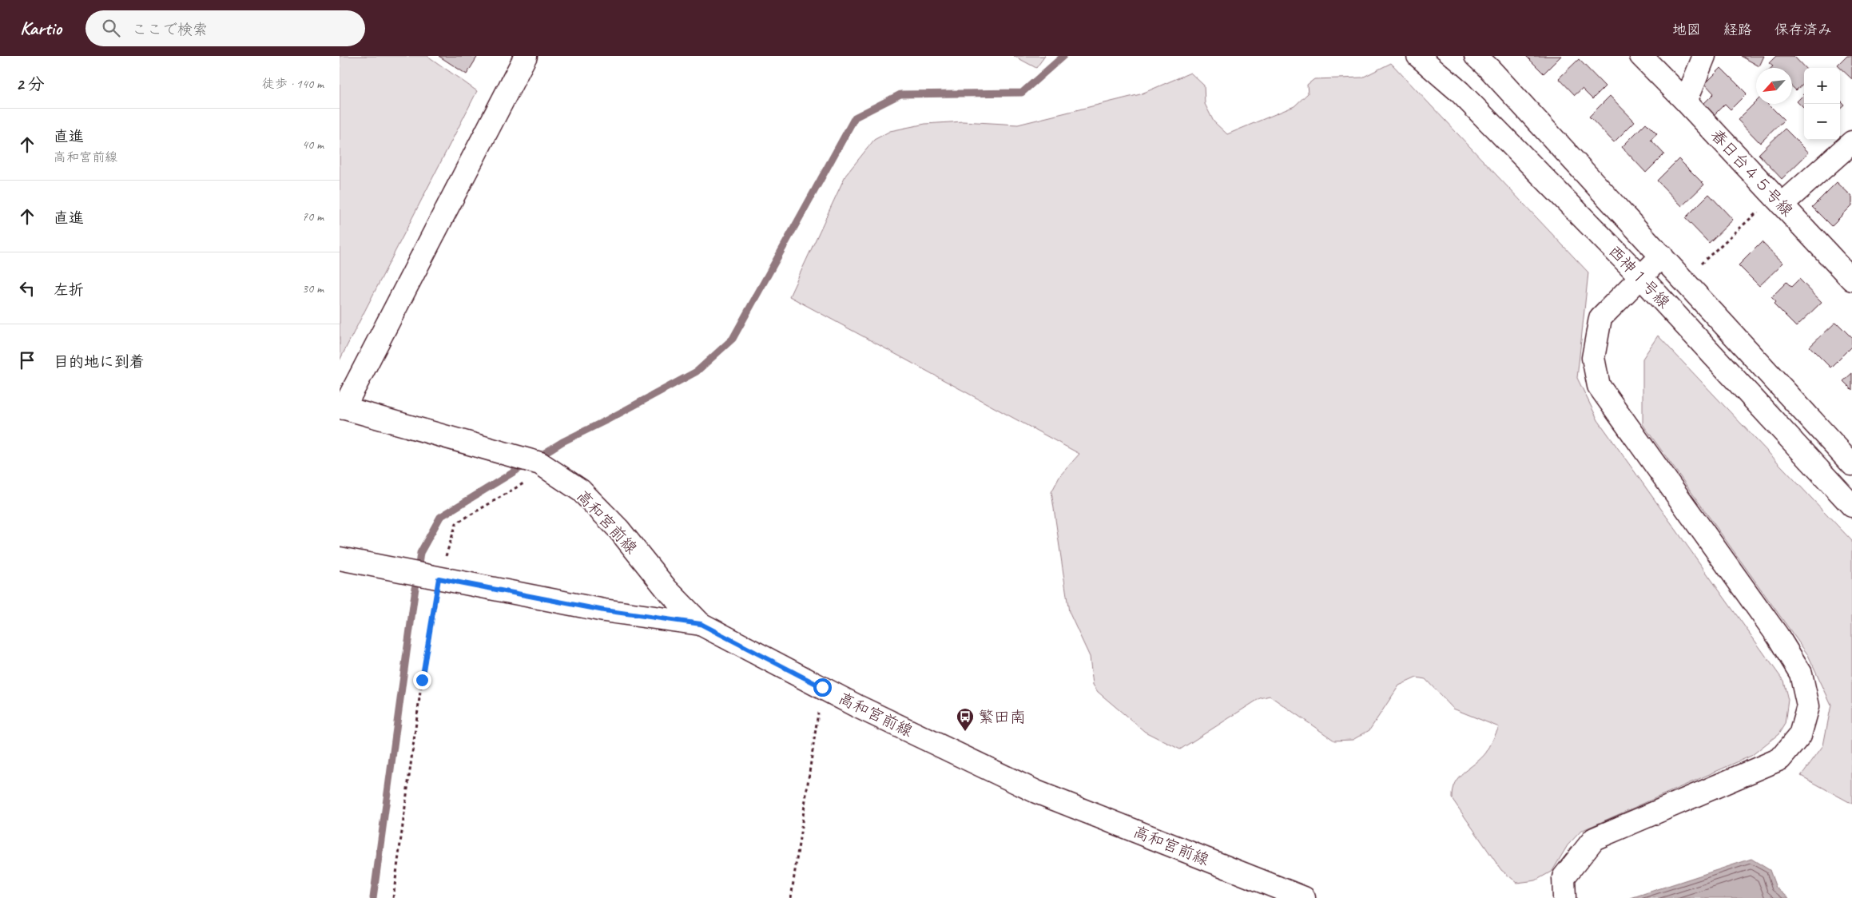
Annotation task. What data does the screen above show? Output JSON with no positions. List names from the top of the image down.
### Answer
{
  "streets": {
    "street": ["春日台４５号線", "西神１号線", "高和宮前線"]
  },
  "places": {
    "bus stop": ["繁田南"]
  },
  "north": "bottom left",
  "page": {
    "header": "Kartio",
    "search": "ここで検索",
    "nav": ["地図", "経路", "保存済み"],
    "heading": ["2 分", "徒歩 · 140 m"],
    "map_buttons": ["+", "−"],
    "list": [
      ["直進", "高和宮前線", "40 m"],
      ["直進", "70 m"],
      ["左折", "30 m"],
      "目的地に到着"
    ]
  }
}
